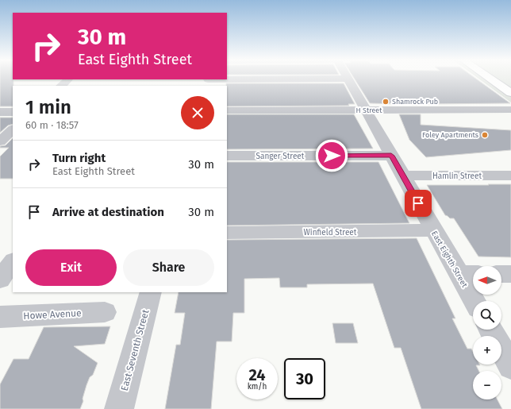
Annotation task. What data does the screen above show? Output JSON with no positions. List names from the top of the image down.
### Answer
{
  "streets": {
    "street": [
      "H Street",
      "Sanger Street",
      "Hamlin Street",
      "Winfield Street",
      "East Eighth Street",
      "Howe Avenue",
      "East Seventh Street"
    ]
  },
  "crossings": [
    ["H Street", "East Eighth Street"],
    ["Sanger Street", "East Eighth Street"],
    ["Hamlin Street", "East Eighth Street"],
    ["Winfield Street", "East Eighth Street"]
  ],
  "places": ["Shamrock Pub", "Foley Apartments"],
  "north": "left",
  "page": {
    "turn": ["30 m", "East Eighth Street"],
    "heading": ["1 min", "60 m · 18:57"],
    "list": [
      {
        "name": "Turn right",
        "note": "East Eighth Street",
        "value": "30 m"
      },
      {
        "name": "Arrive at destination",
        "value": "30 m"
      }
    ],
    "buttons": ["Exit", "Share"],
    "map_buttons": ["+", "−"],
    "speed": "24 km/h",
    "limit": "30"
  }
}
